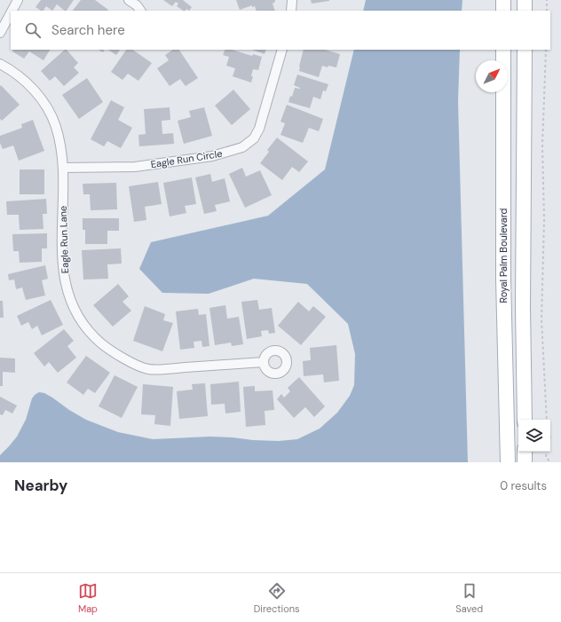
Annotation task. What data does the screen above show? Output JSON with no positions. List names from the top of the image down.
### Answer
{
  "streets": {
    "main road": ["Royal Palm Boulevard"],
    "street": ["Eagle Run Circle", "Eagle Run Lane"]
  },
  "crossings": [
    ["Eagle Run Circle", "Eagle Run Lane"]
  ],
  "north": "top right",
  "page": {
    "search": "Search here",
    "heading": ["Nearby", "0 results"],
    "nav": ["Map", "Directions", "Saved"]
  }
}
